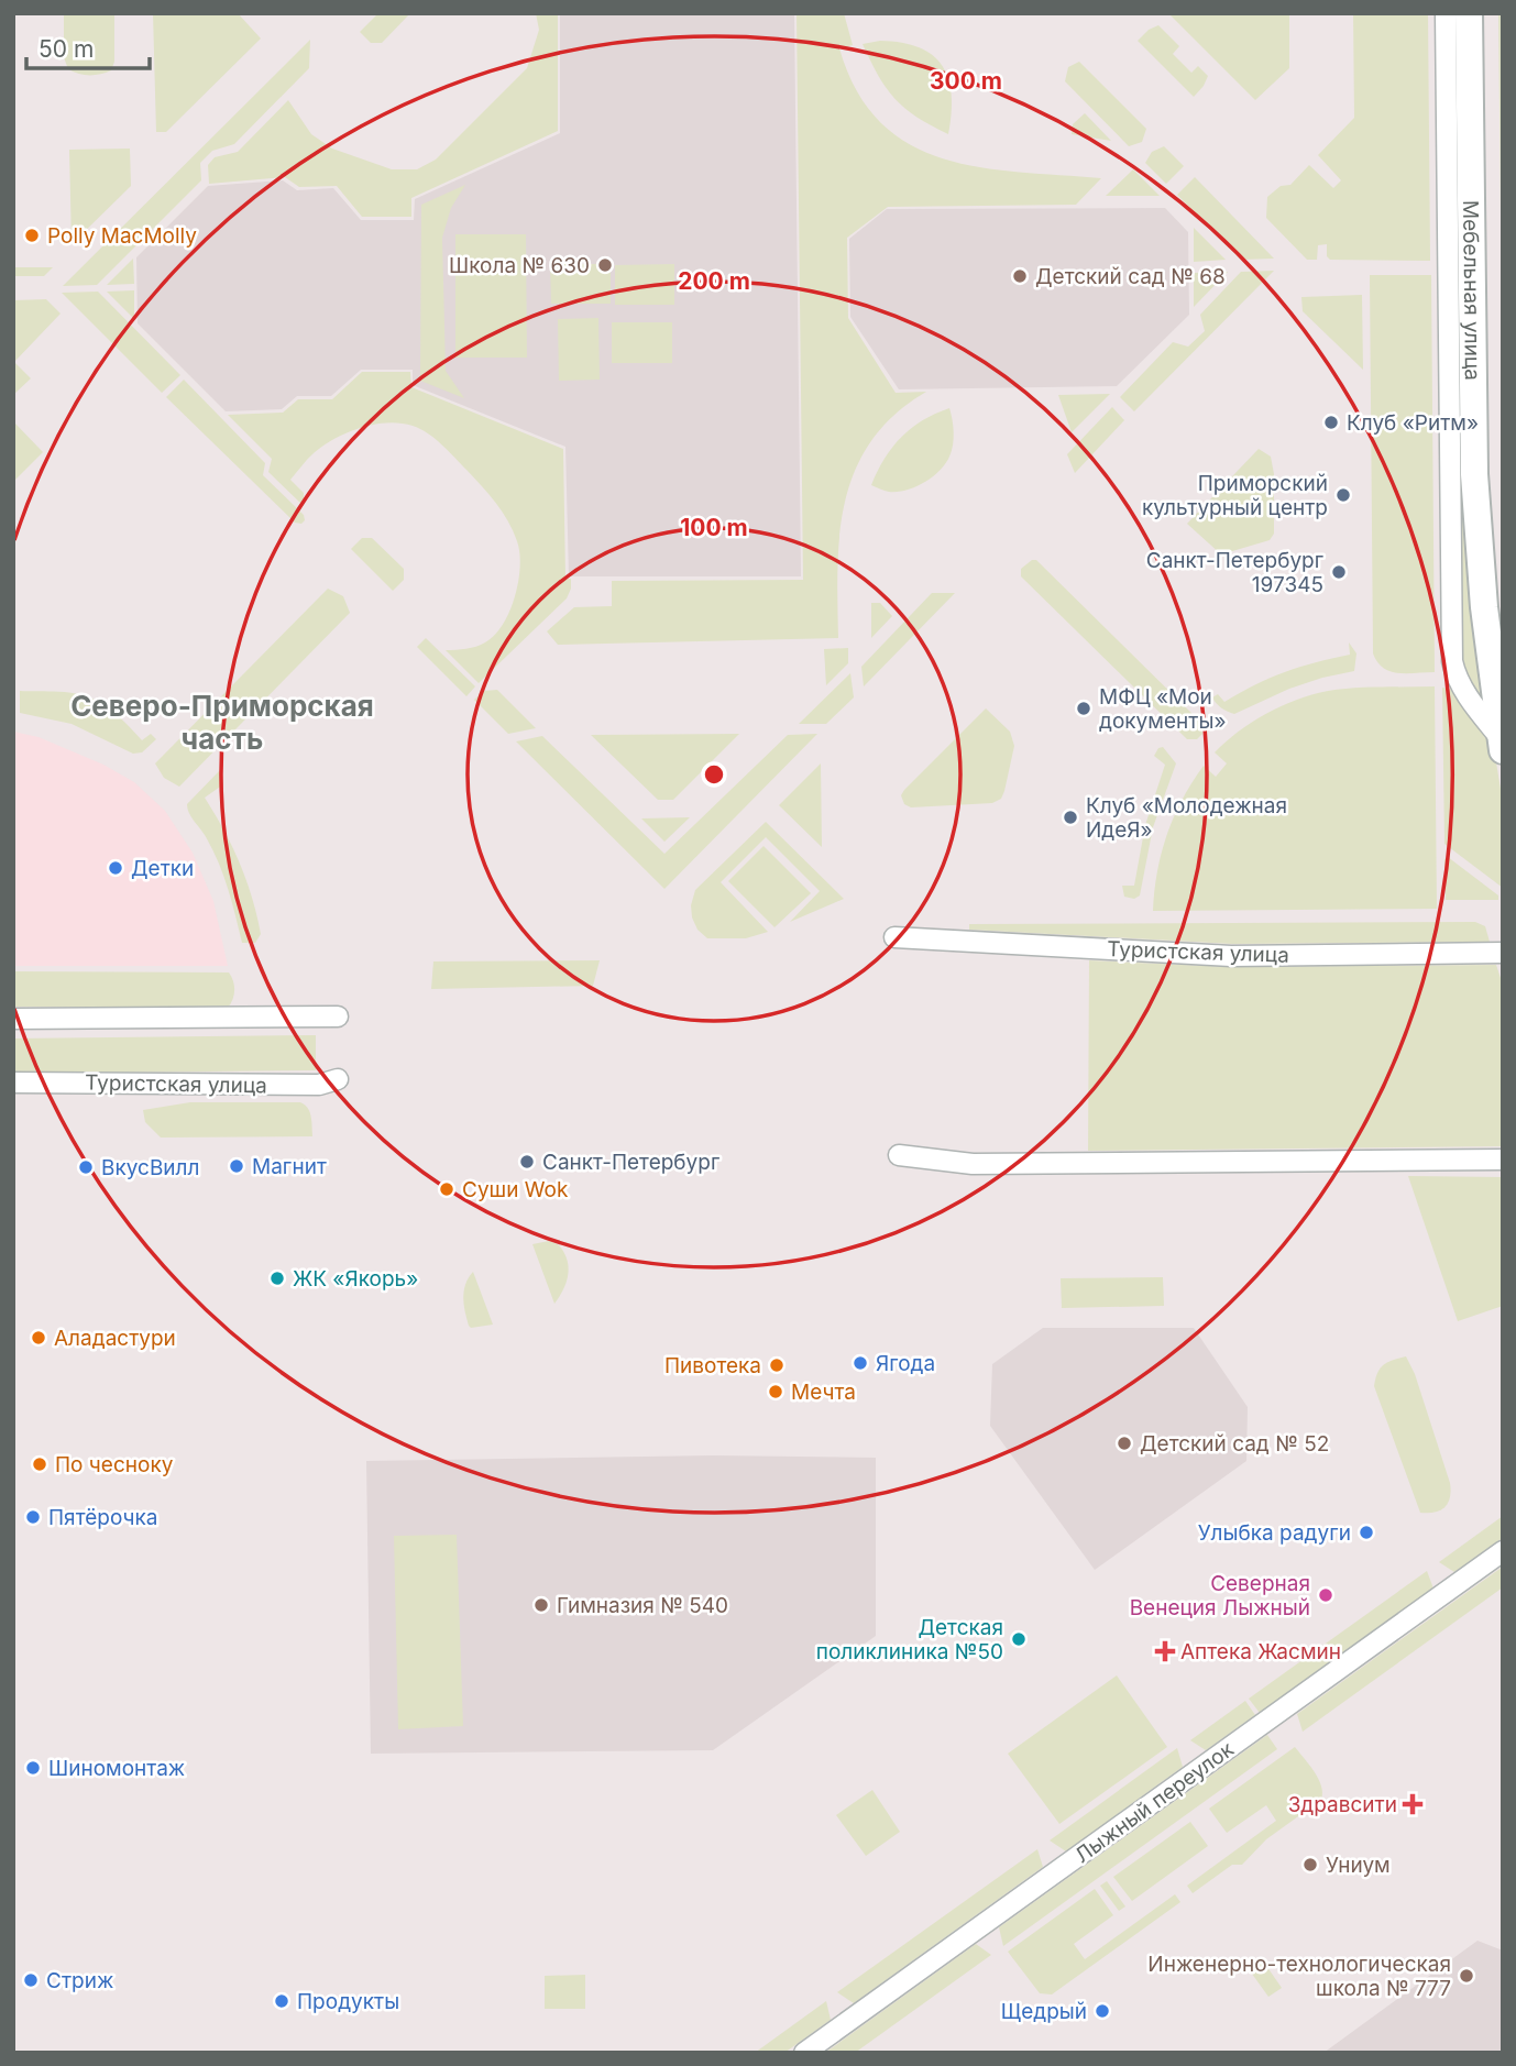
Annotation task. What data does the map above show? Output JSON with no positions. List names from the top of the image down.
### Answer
{
  "streets": {
    "street": ["Мебельная улица", "Туристская улица", "Лыжный переулок"]
  },
  "districts": ["Северо-Приморская часть"],
  "places": {
    "other": [
      "Polly MacMolly",
      "Школа № 630",
      "Детский сад № 68",
      "Клуб «Ритм»",
      "Приморский культурный центр",
      "Санкт-Петербург 197345",
      "МФЦ «Мои документы»",
      "Клуб «Молодежная ИдеЯ»",
      "Детки",
      "Санкт-Петербург",
      "Магнит",
      "ВкусВилл",
      "Суши Wok",
      "ЖК «Якорь»",
      "Аладастури",
      "Ягода",
      "Пивотека",
      "Мечта",
      "Детский сад № 52",
      "По чесноку",
      "Пятёрочка",
      "Улыбка радуги",
      "Северная Венеция Лыжный",
      "Гимназия № 540",
      "Детская поликлиника №50",
      "Шиномонтаж",
      "Униум",
      "Инженерно-технологическая школа № 777",
      "Стриж",
      "Продукты",
      "Щедрый"
    ],
    "health": ["Аптека Жасмин", "Здравсити"]
  },
  "scale_bar": "50 m",
  "rings": ["300 m", "200 m", "100 m"]
}
